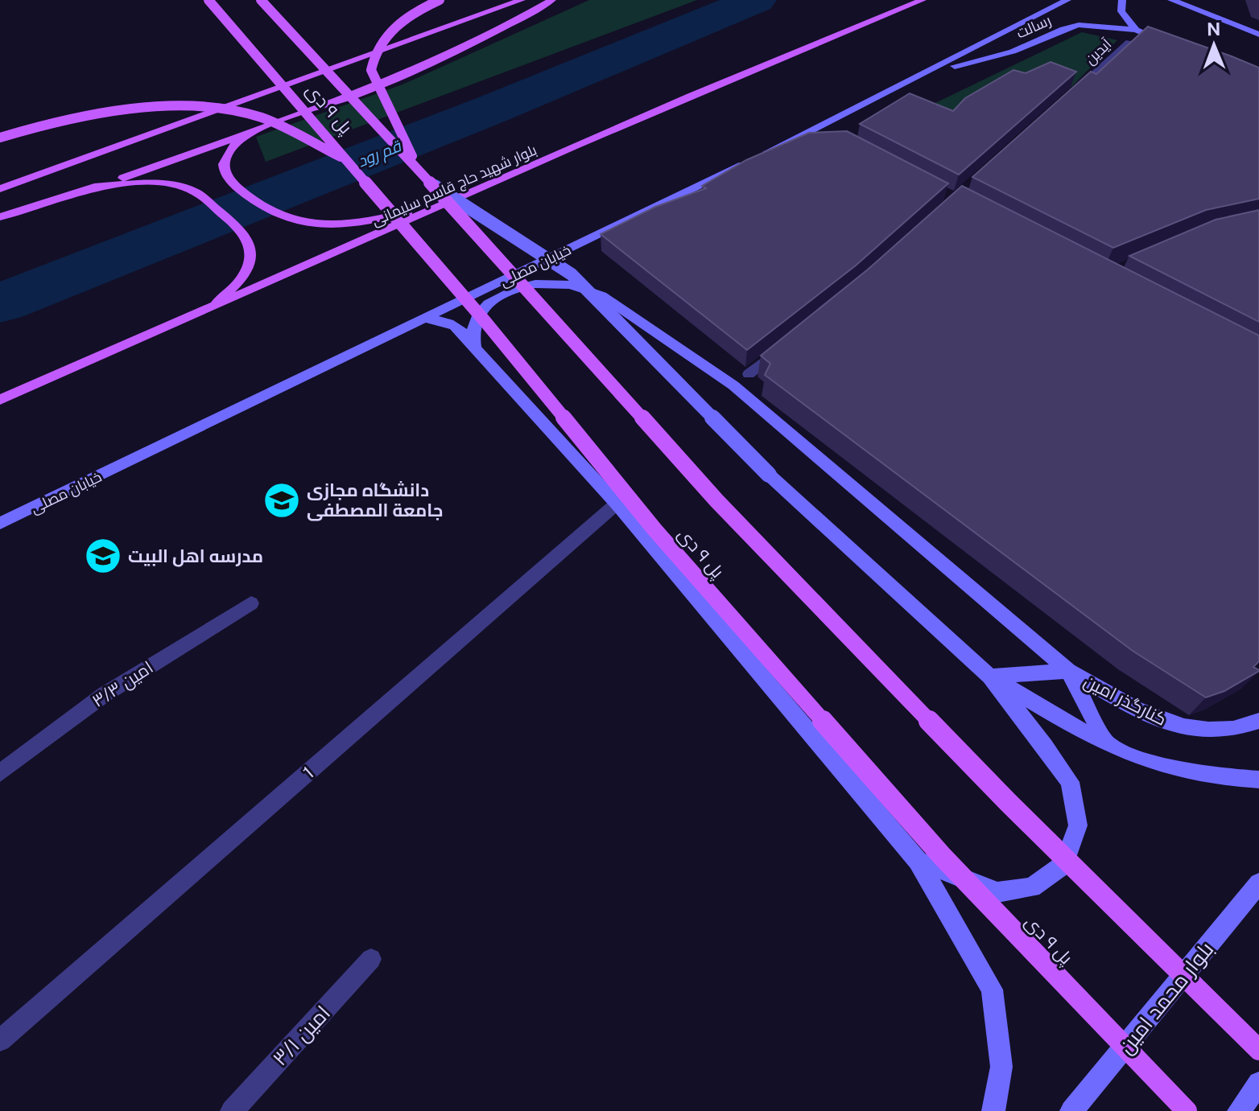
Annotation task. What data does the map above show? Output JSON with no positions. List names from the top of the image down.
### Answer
{
  "streets": {
    "main road": [
      "رسالت",
      "پل ۹ دی",
      "بلوار شهید حاج قاسم سلیمانی",
      "خیابان مصلی",
      "کنارگذر امین",
      "بلوار محمد امین"
    ],
    "street": [
      "آیدین",
      "امین ۳/۳",
      "1",
      "امین ۳/۱"
    ]
  },
  "water": ["قم رود"],
  "places": {
    "school or university": ["دانشگاه مجازی جامعة المصطفی", "مدرسه اهل البیت"]
  },
  "north": "top"
}
